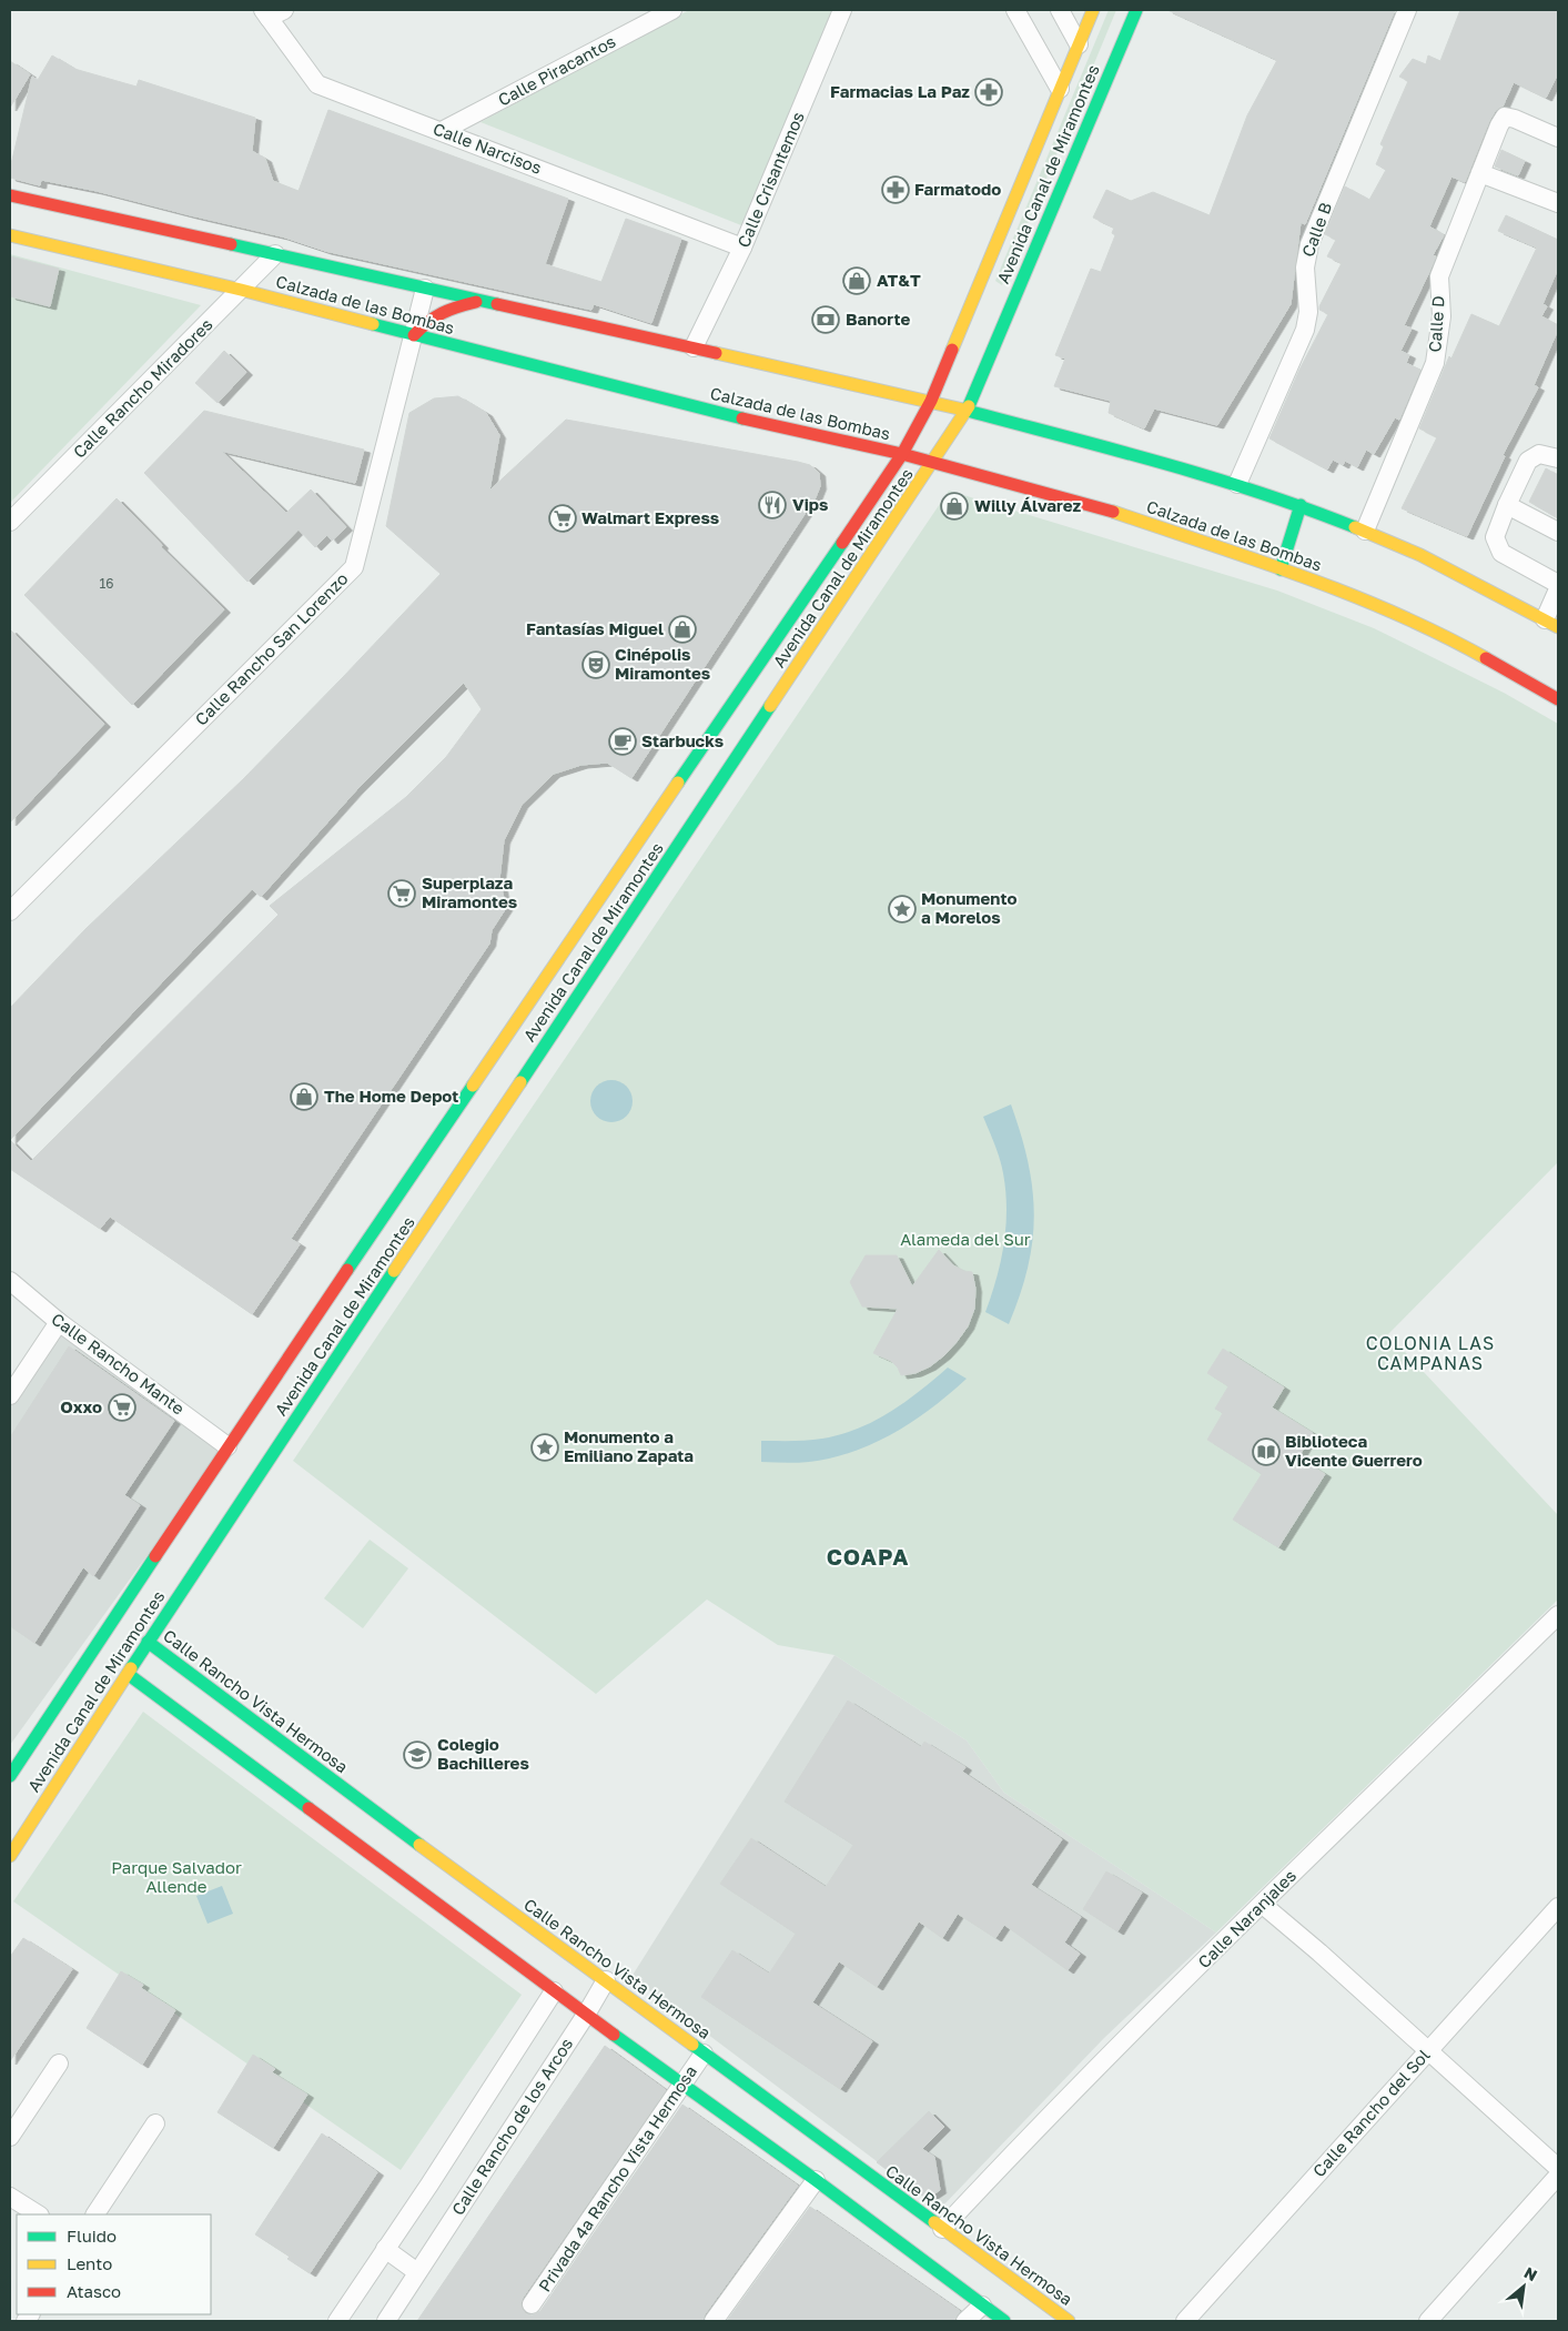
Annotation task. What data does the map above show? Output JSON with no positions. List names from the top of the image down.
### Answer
{
  "streets": {
    "main road": ["Avenida Canal de Miramontes", "Calzada de las Bombas", "Calle Rancho Vista Hermosa"],
    "street": [
      "Calle Piracantos",
      "Calle Narcisos",
      "Calle Crisantemos",
      "Calle B",
      "Calle D",
      "Calle Rancho Miradores",
      "Calle Rancho San Lorenzo",
      "Calle Rancho Mante",
      "Calle Naranjales",
      "Calle Rancho del Sol",
      "Calle Rancho de los Arcos",
      "Privada 4ª Rancho Vista Hermosa"
    ]
  },
  "crossings": [
    ["Calle Piracantos", "Calle Narcisos"],
    ["Calle Narcisos", "Calle Crisantemos"],
    ["Avenida Canal de Miramontes", "Calzada de las Bombas"],
    ["Avenida Canal de Miramontes", "Calle Rancho Mante"],
    ["Avenida Canal de Miramontes", "Calle Rancho Vista Hermosa"],
    ["Calle Crisantemos", "Calzada de las Bombas"],
    ["Calle B", "Calzada de las Bombas"],
    ["Calzada de las Bombas", "Calle D"],
    ["Calzada de las Bombas", "Calle Rancho Miradores"],
    ["Calzada de las Bombas", "Calle Rancho San Lorenzo"],
    ["Calle Rancho Vista Hermosa", "Calle Naranjales"],
    ["Calle Rancho Vista Hermosa", "Calle Rancho de los Arcos"],
    ["Calle Rancho Vista Hermosa", "Privada 4ª Rancho Vista Hermosa"]
  ],
  "districts": ["COLONIA LAS CAMPANAS", "COAPA"],
  "parks": ["Alameda del Sur", "Parque Salvador Allende"],
  "places": {
    "pharmacy": ["Farmacias La Paz", "Farmatodo"],
    "shop": [
      "AT&T",
      "Willy Álvarez",
      "Fantasías Miguel",
      "The Home Depot"
    ],
    "bank": ["Banorte"],
    "restaurant": ["Vips"],
    "supermarket": ["Walmart Express", "Superplaza Miramontes", "Oxxo"],
    "theatre": ["Cinépolis Miramontes"],
    "cafe": ["Starbucks"],
    "place": ["Monumento a Morelos", "Monumento a Emiliano Zapata"],
    "library": ["Biblioteca Vicente Guerrero"],
    "school or university": ["Colegio Bachilleres"]
  },
  "house_numbers": ["16"],
  "legend": ["Fluido", "Lento", "Atasco"],
  "north": "top right"
}
